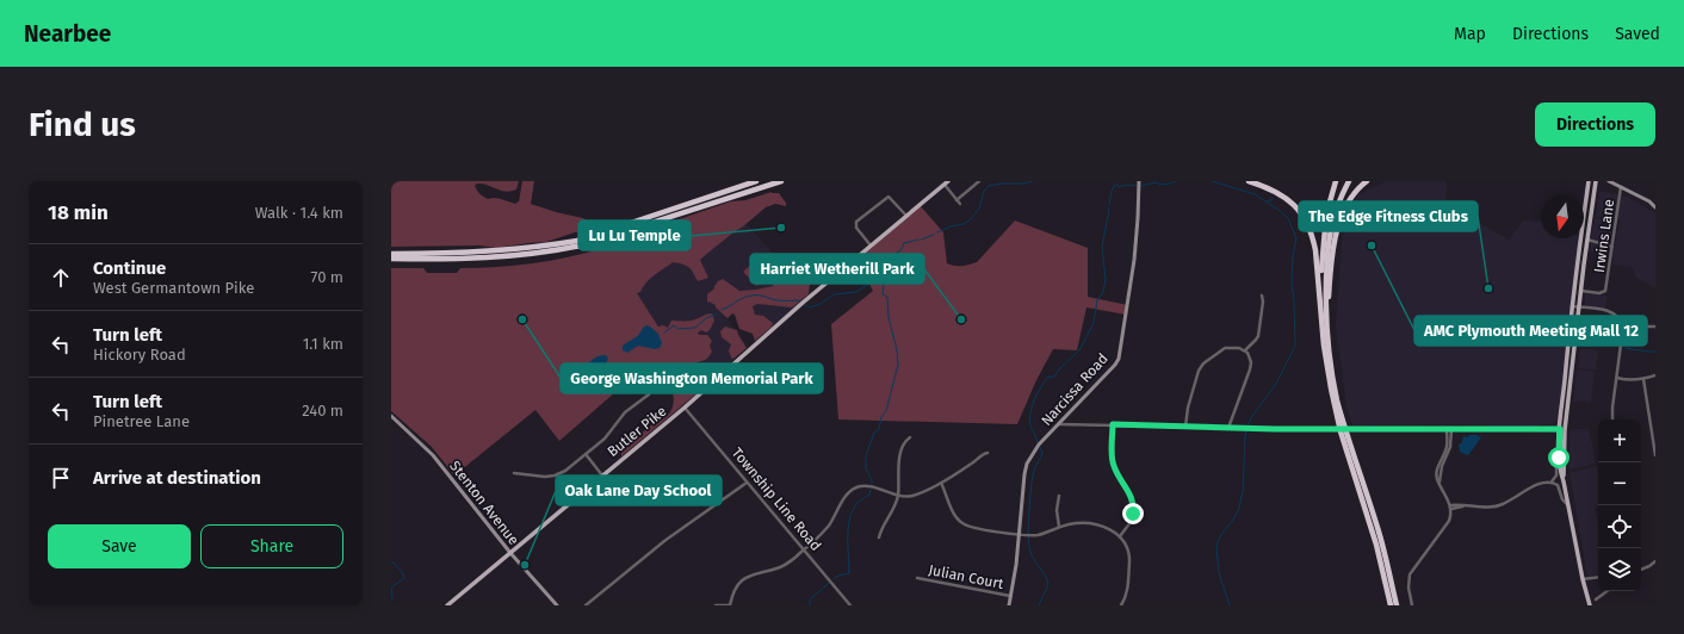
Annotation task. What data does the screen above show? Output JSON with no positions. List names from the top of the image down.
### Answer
{
  "streets": {
    "main road": ["Butler Pike"],
    "street": [
      "Irwins Lane",
      "Narcissa Road",
      "Township Line Road",
      "Stenton Avenue",
      "Julian Court"
    ]
  },
  "crossings": [
    ["Narcissa Road", "Julian Court"],
    ["Butler Pike", "Township Line Road"],
    ["Butler Pike", "Stenton Avenue"]
  ],
  "places": [
    "Lu Lu Temple",
    "AMC Plymouth Meeting Mall 12",
    "The Edge Fitness Clubs",
    "George Washington Memorial Park",
    "Harriet Wetherill Park",
    "Oak Lane Day School"
  ],
  "north": "bottom",
  "page": {
    "header": "Nearbee",
    "nav": ["Map", "Directions", "Saved"],
    "buttons": [
      "Directions",
      ["Save", "Share"]
    ],
    "title": "Find us",
    "heading": ["18 min", "Walk · 1.4 km"],
    "list": [
      ["Continue", "West Germantown Pike", "70 m"],
      ["Turn left", "Hickory Road", "1.1 km"],
      ["Turn left", "Pinetree Lane", "240 m"],
      "Arrive at destination"
    ],
    "map_buttons": ["+", "−"]
  }
}
